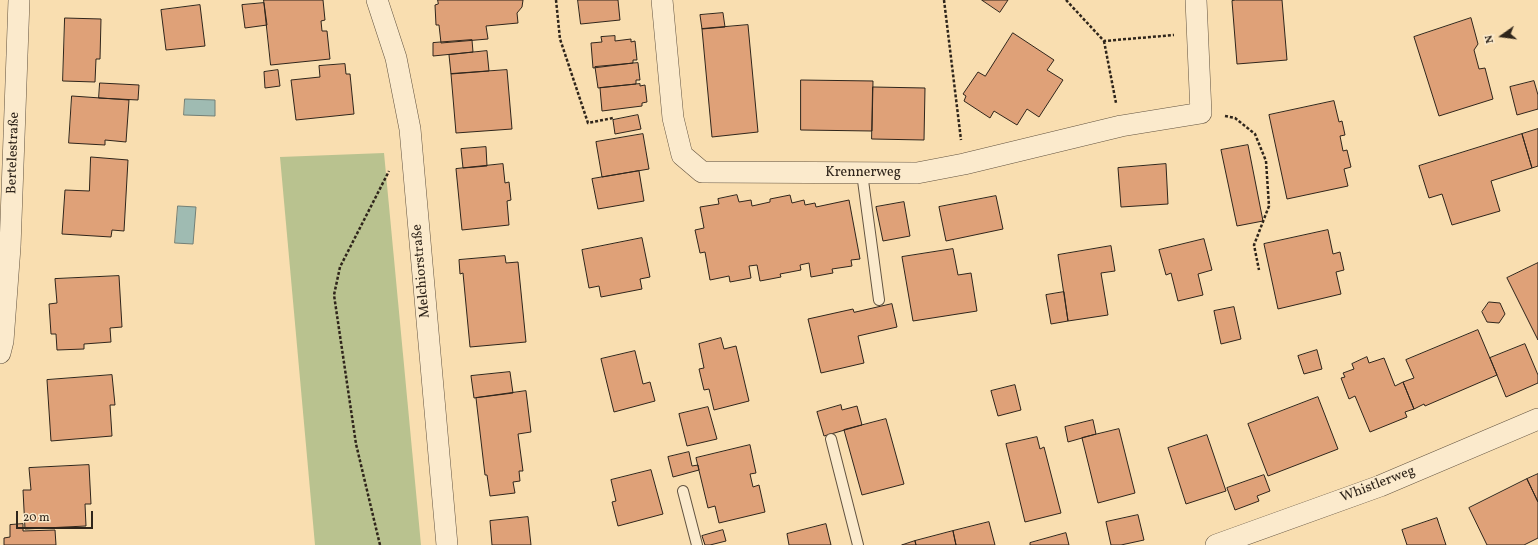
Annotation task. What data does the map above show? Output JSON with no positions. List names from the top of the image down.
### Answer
{
  "streets": {
    "street": [
      "Bertelestraße",
      "Krennerweg",
      "Melchiorstraße",
      "Whistlerweg"
    ]
  },
  "scale_bar": "20 m",
  "north": "left"
}
